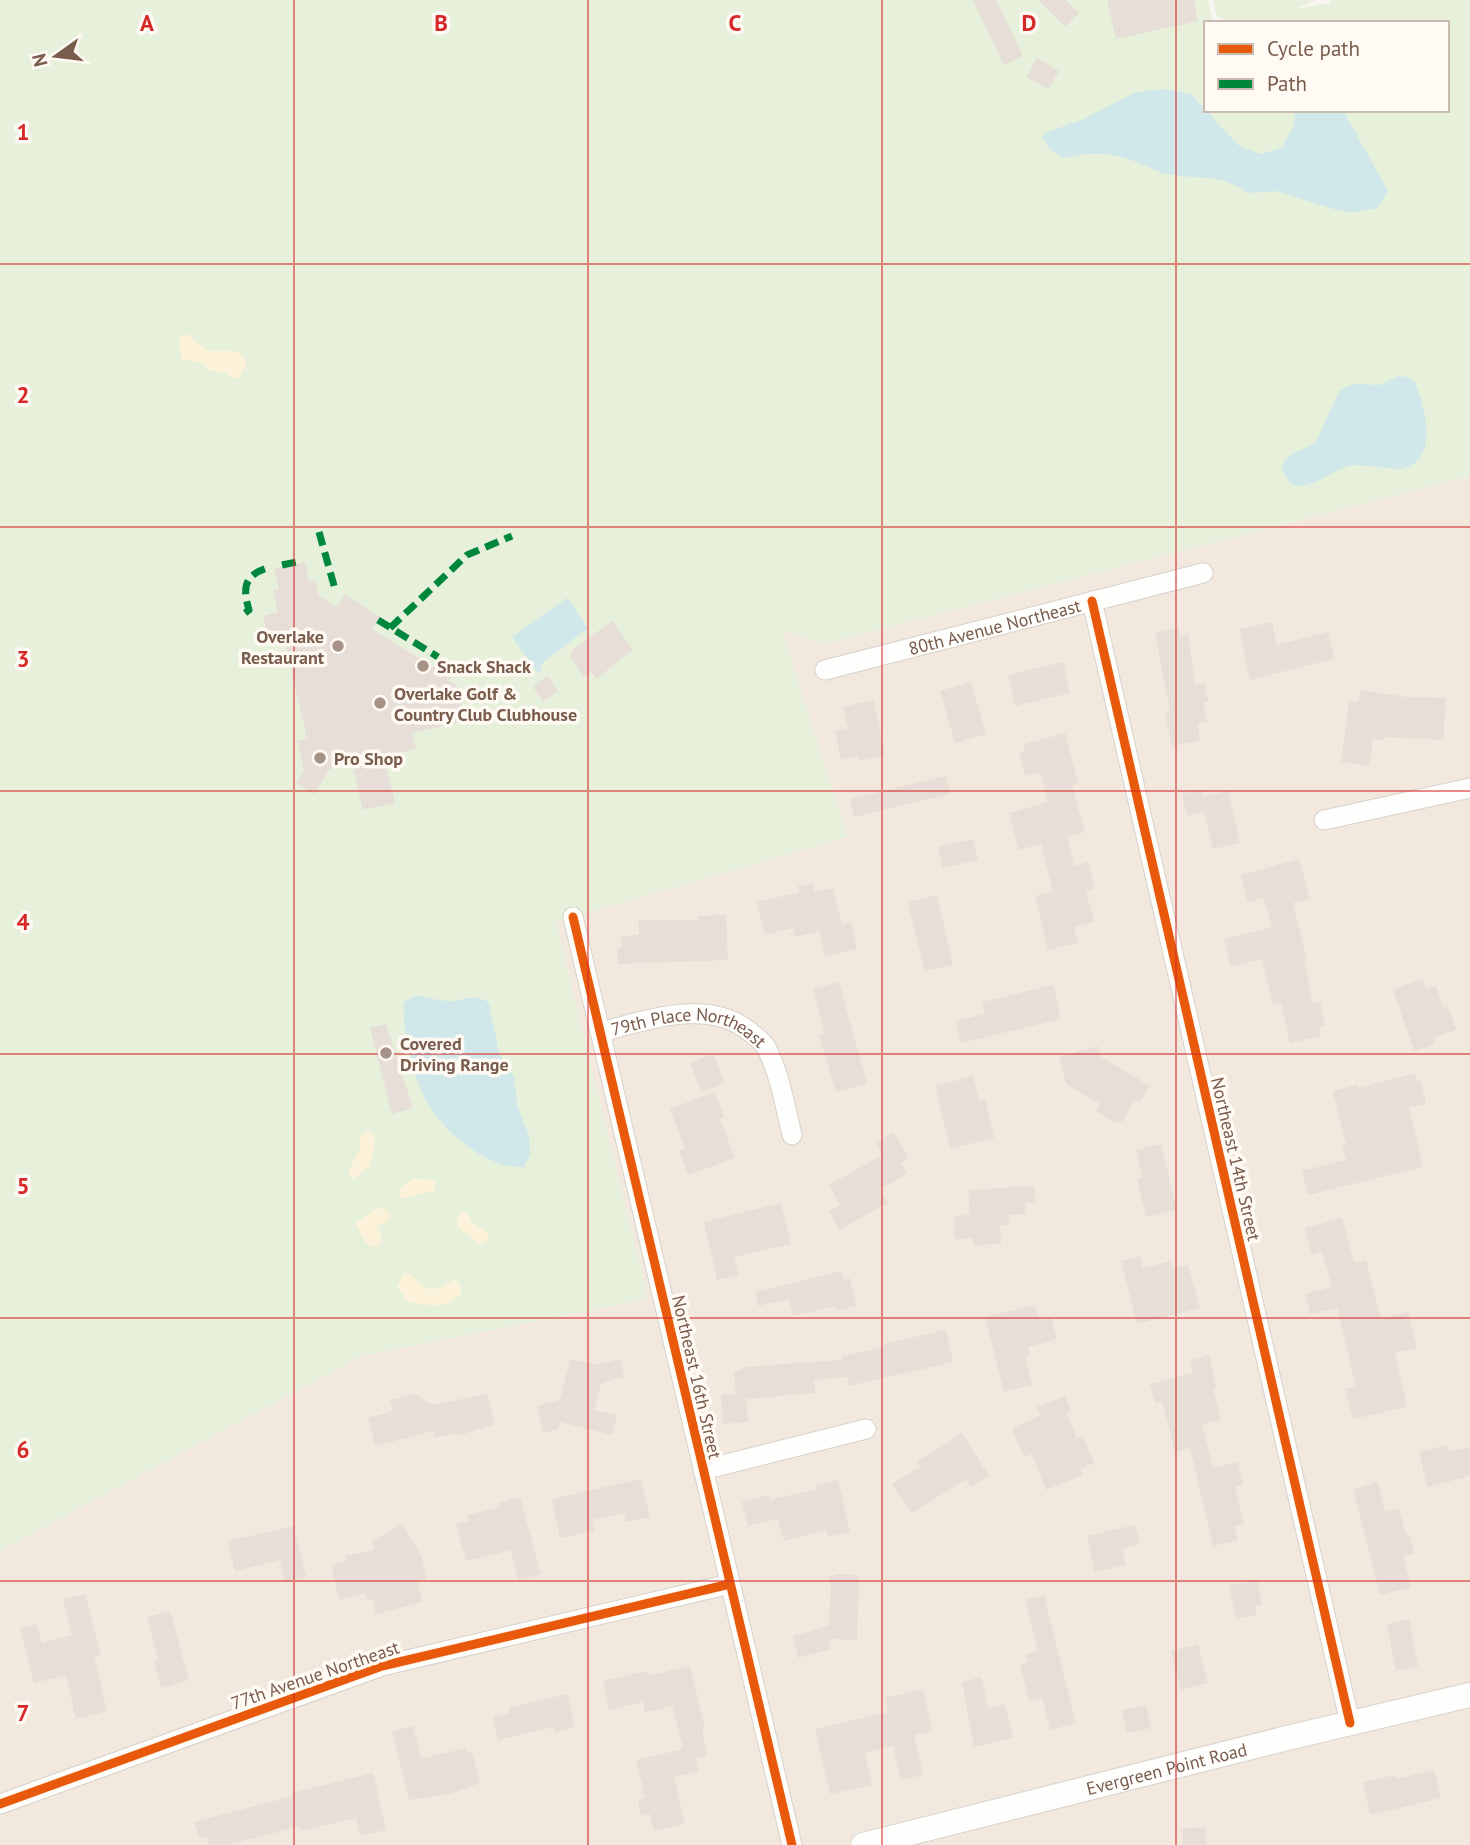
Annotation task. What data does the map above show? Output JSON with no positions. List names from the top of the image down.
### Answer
{
  "streets": {
    "street": [
      "80th Avenue Northeast",
      "79th Place Northeast",
      "Northeast 14th Street",
      "Northeast 16th Street",
      "77th Avenue Northeast",
      "Evergreen Point Road"
    ]
  },
  "crossings": [
    ["80th Avenue Northeast", "Northeast 14th Street"],
    ["79th Place Northeast", "Northeast 16th Street"],
    ["Northeast 14th Street", "Evergreen Point Road"],
    ["Northeast 16th Street", "77th Avenue Northeast"]
  ],
  "places": [
    "Overlake Restaurant",
    "Snack Shack",
    "Overlake Golf & Country Club Clubhouse",
    "Pro Shop",
    "Covered Driving Range"
  ],
  "legend": ["Cycle path", "Path"],
  "north": "left",
  "grid": {
    "columns": [
      "A",
      "B",
      "C",
      "D"
    ],
    "rows": [
      "1",
      "2",
      "3",
      "4",
      "5",
      "6",
      "7"
    ]
  }
}
